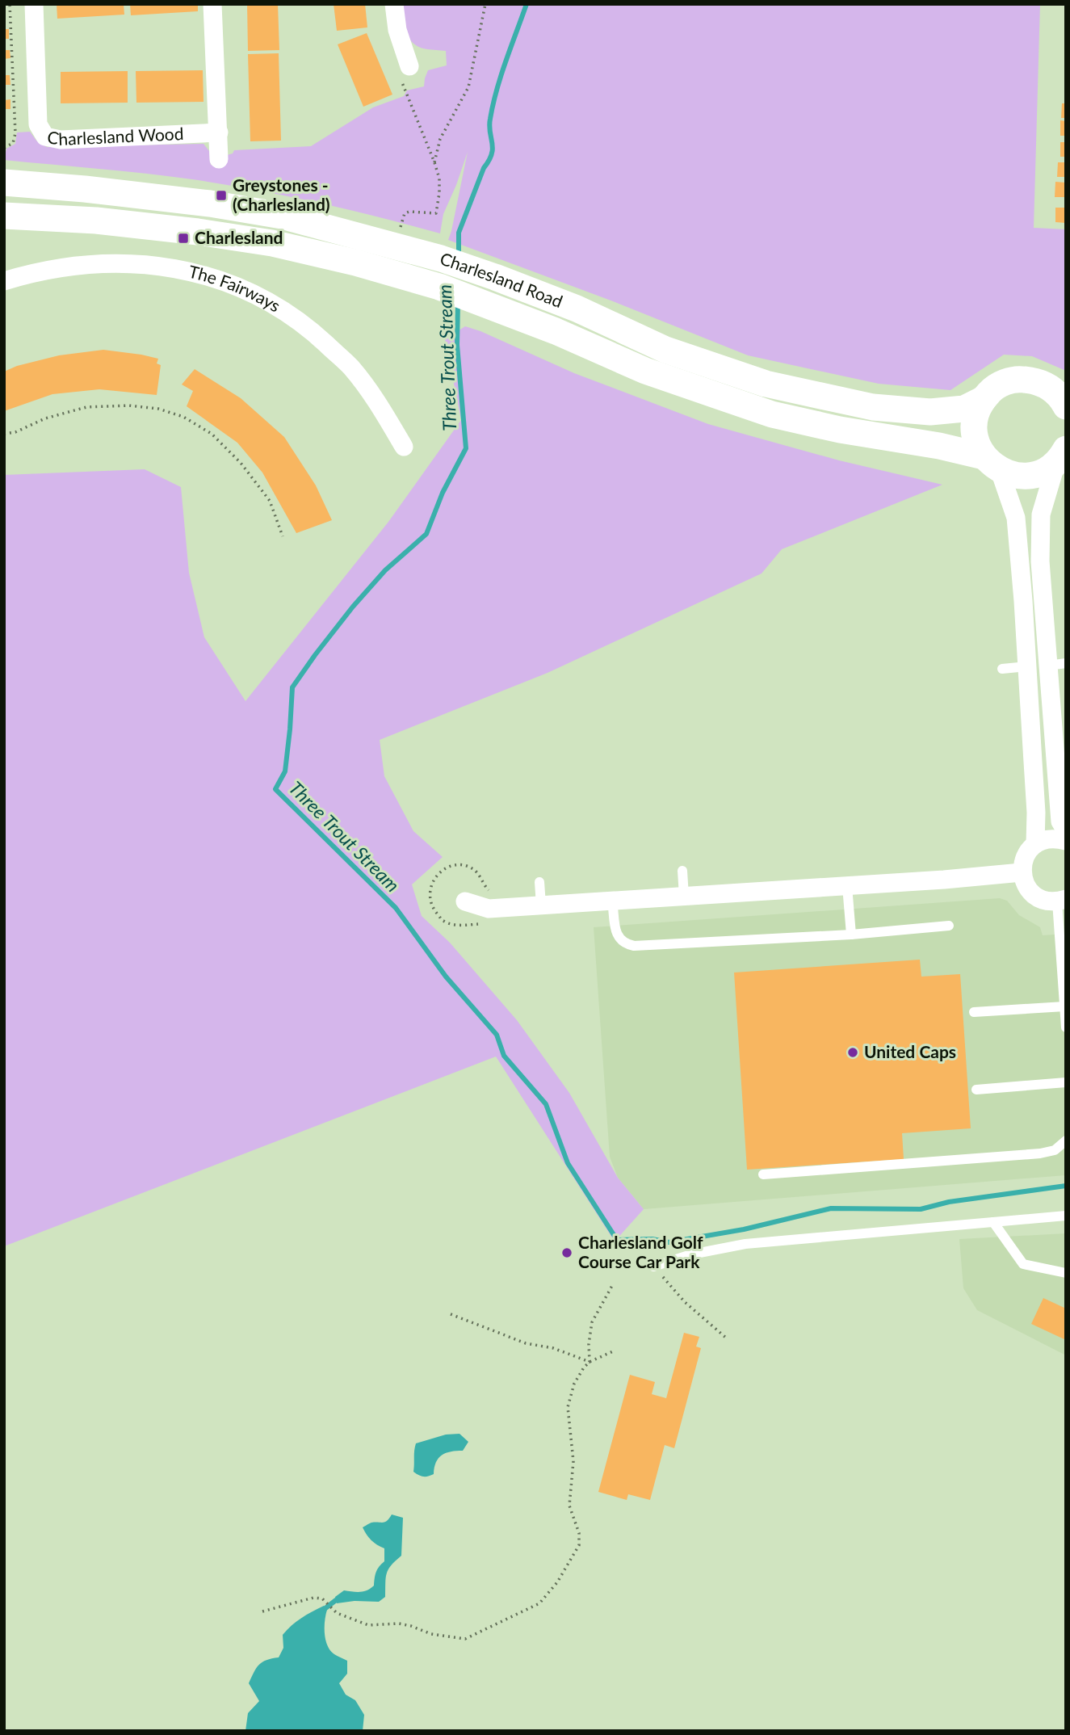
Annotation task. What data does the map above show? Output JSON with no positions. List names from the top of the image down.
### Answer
{
  "streets": {
    "main road": ["Charlesland Road"],
    "street": ["Charlesland Wood", "The Fairways"]
  },
  "water": ["Three Trout Stream"],
  "places": {
    "transit": ["Greystones - (Charlesland)", "Charlesland"],
    "other": ["United Caps", "Charlesland Golf Course Car Park"]
  }
}
